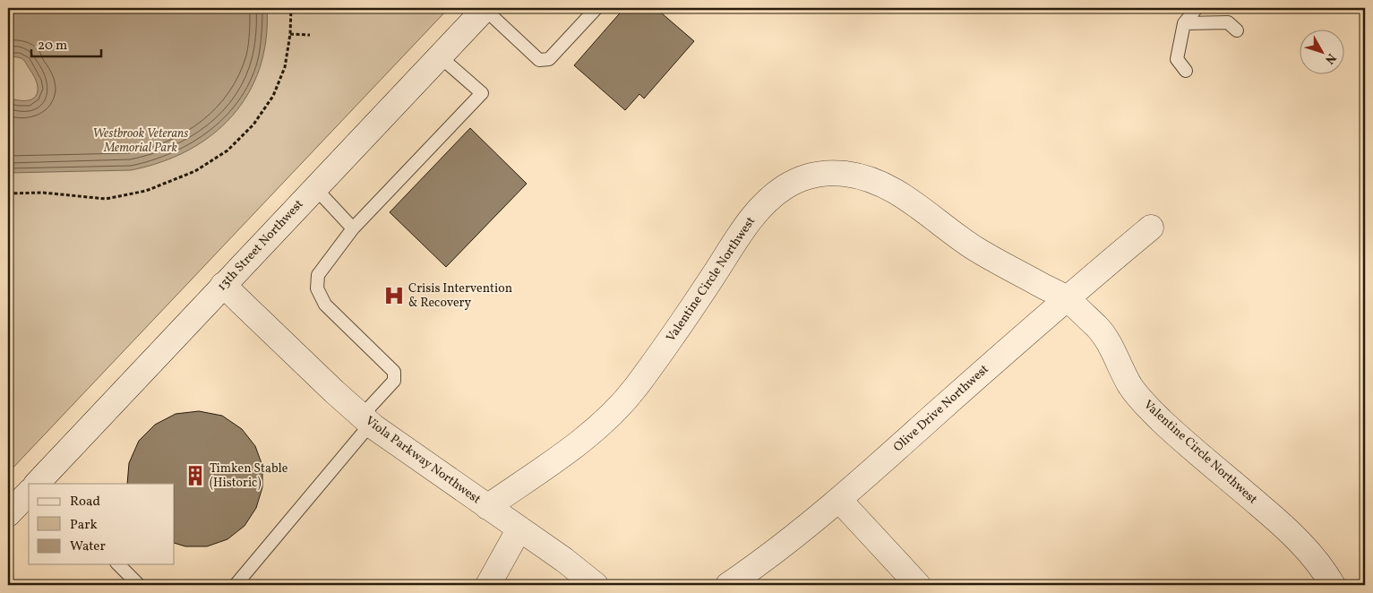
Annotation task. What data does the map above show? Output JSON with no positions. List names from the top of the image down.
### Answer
{
  "streets": {
    "street": [
      "13th Street Northwest",
      "Valentine Circle Northwest",
      "Olive Drive Northwest",
      "Viola Parkway Northwest"
    ]
  },
  "crossings": [
    ["13th Street Northwest", "Viola Parkway Northwest"],
    ["Valentine Circle Northwest", "Olive Drive Northwest"],
    ["Valentine Circle Northwest", "Viola Parkway Northwest"]
  ],
  "parks": ["Westbrook Veterans Memorial Park"],
  "places": {
    "hospital": ["Crisis Intervention & Recovery"],
    "building": ["Timken Stable (Historic)"]
  },
  "legend": ["Road", "Park", "Water"],
  "scale_bar": "20 m",
  "north": "bottom right"
}
